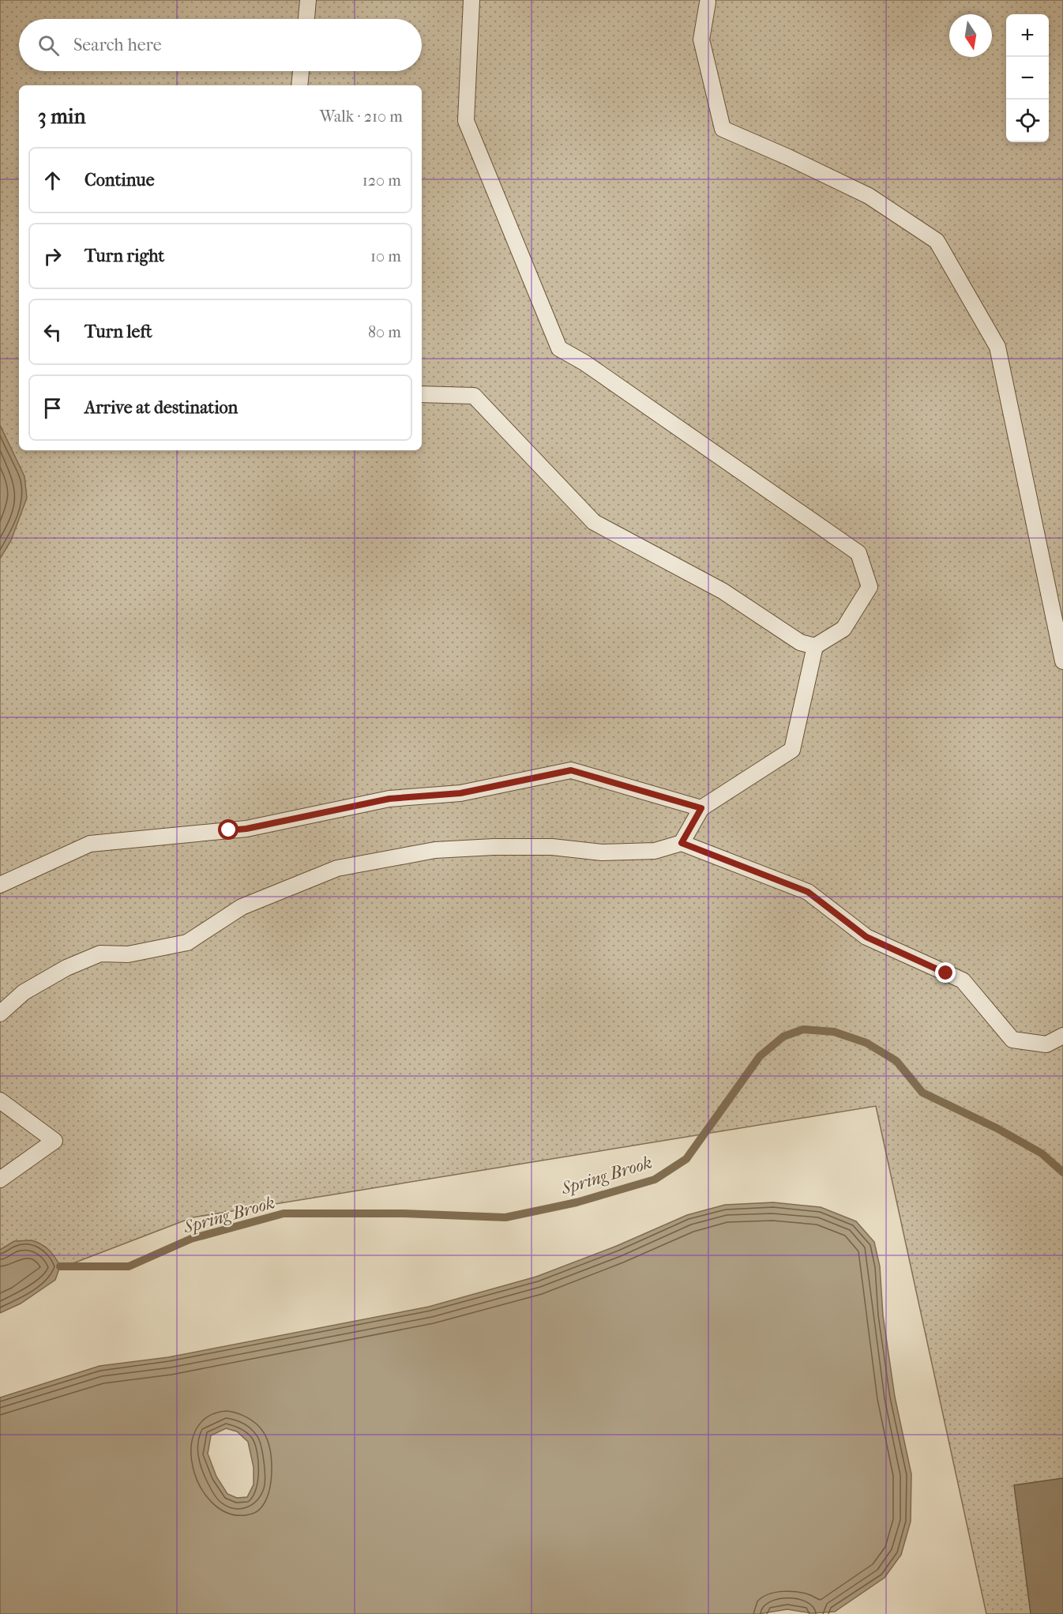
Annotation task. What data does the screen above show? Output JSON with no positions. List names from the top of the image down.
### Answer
{
  "water": ["Spring Brook"],
  "north": "bottom",
  "page": {
    "map_buttons": ["+", "−"],
    "search": "Search here",
    "heading": ["3 min", "Walk · 210 m"],
    "list": [
      ["Continue", "120 m"],
      ["Turn right", "10 m"],
      ["Turn left", "80 m"],
      "Arrive at destination"
    ]
  }
}
